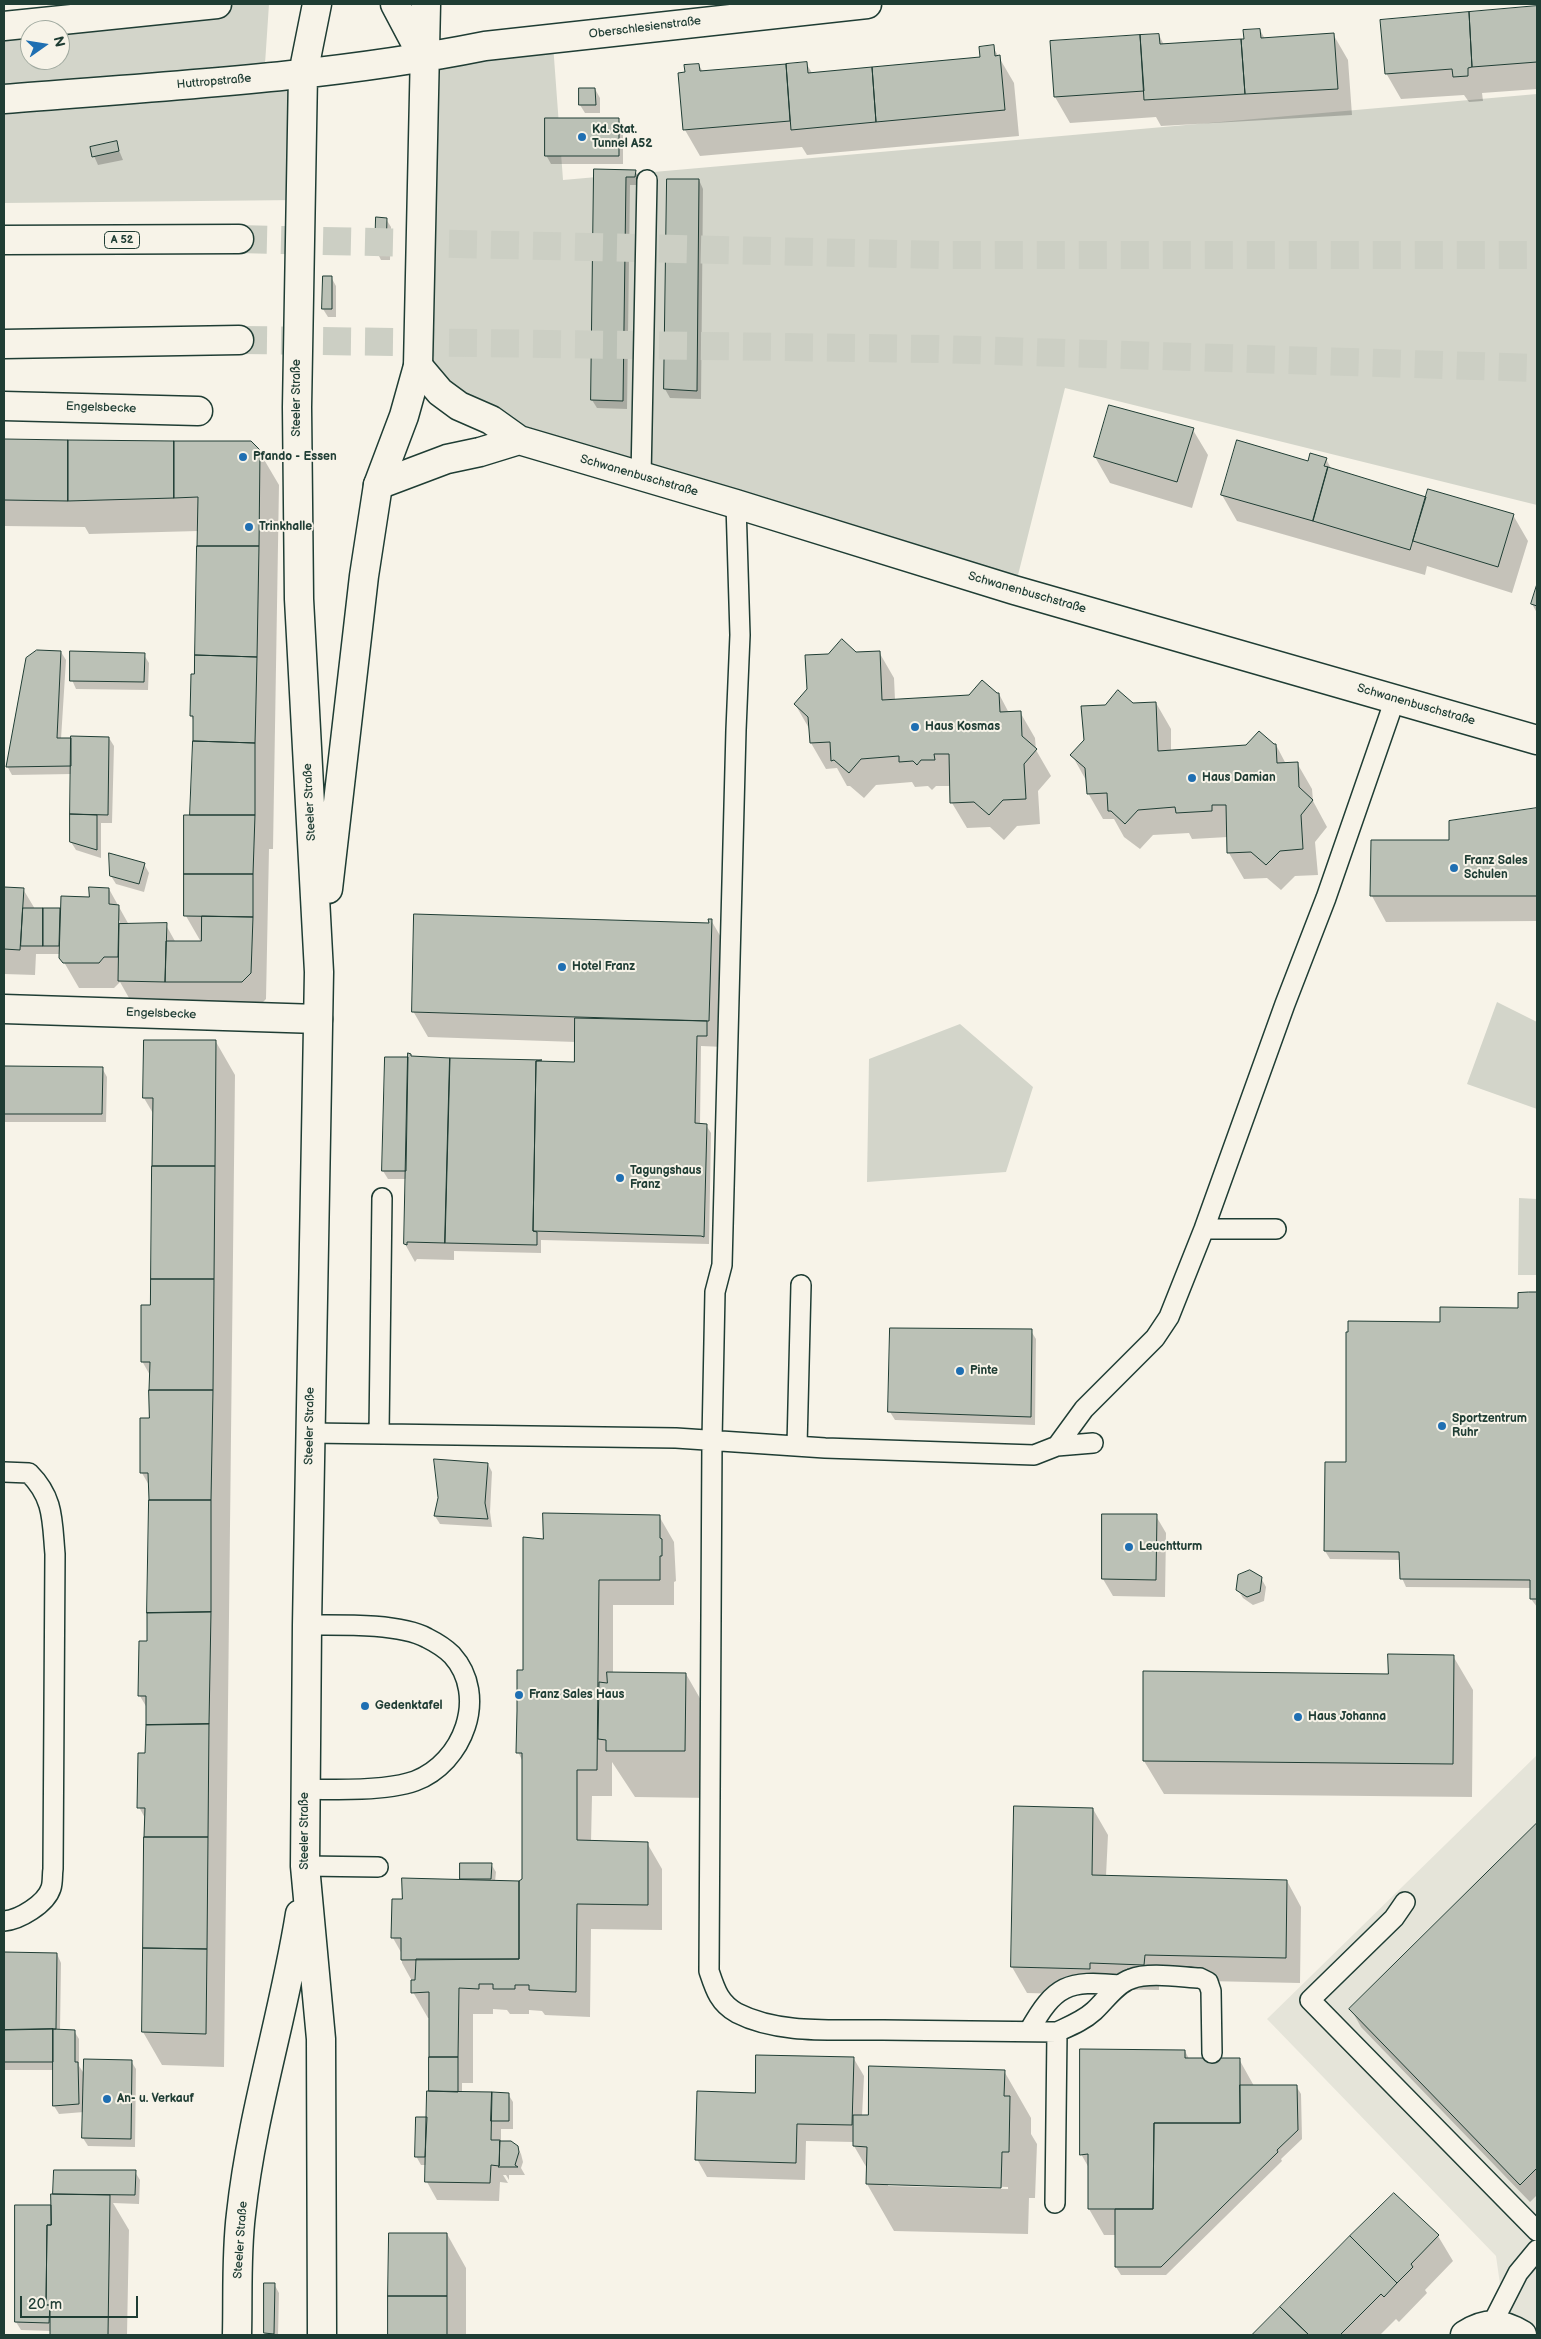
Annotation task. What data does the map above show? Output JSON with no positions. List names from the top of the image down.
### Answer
{
  "streets": {
    "main road": [
      "Oberschlesienstraße",
      "Huttropstraße",
      "A 52",
      "Steeler Straße",
      "Engelsbecke",
      "Schwanenbuschstraße"
    ]
  },
  "crossings": [
    ["Oberschlesienstraße", "Huttropstraße"],
    ["Oberschlesienstraße", "Steeler Straße"],
    ["Huttropstraße", "Steeler Straße"],
    ["Steeler Straße", "Engelsbecke"],
    ["Steeler Straße", "Schwanenbuschstraße"]
  ],
  "places": [
    "Kd. Stat. Tunnel A52",
    "Pfando - Essen",
    "Trinkhalle",
    "Haus Kosmas",
    "Haus Damian",
    "Franz Sales Schulen",
    "Hotel Franz",
    "Tagungshaus Franz",
    "Pinte",
    "Sportzentrum Ruhr",
    "Leuchtturm",
    "Franz Sales Haus",
    "Gedenktafel",
    "Haus Johanna",
    "An- u. Verkauf"
  ],
  "scale_bar": "20 m",
  "north": "right"
}
